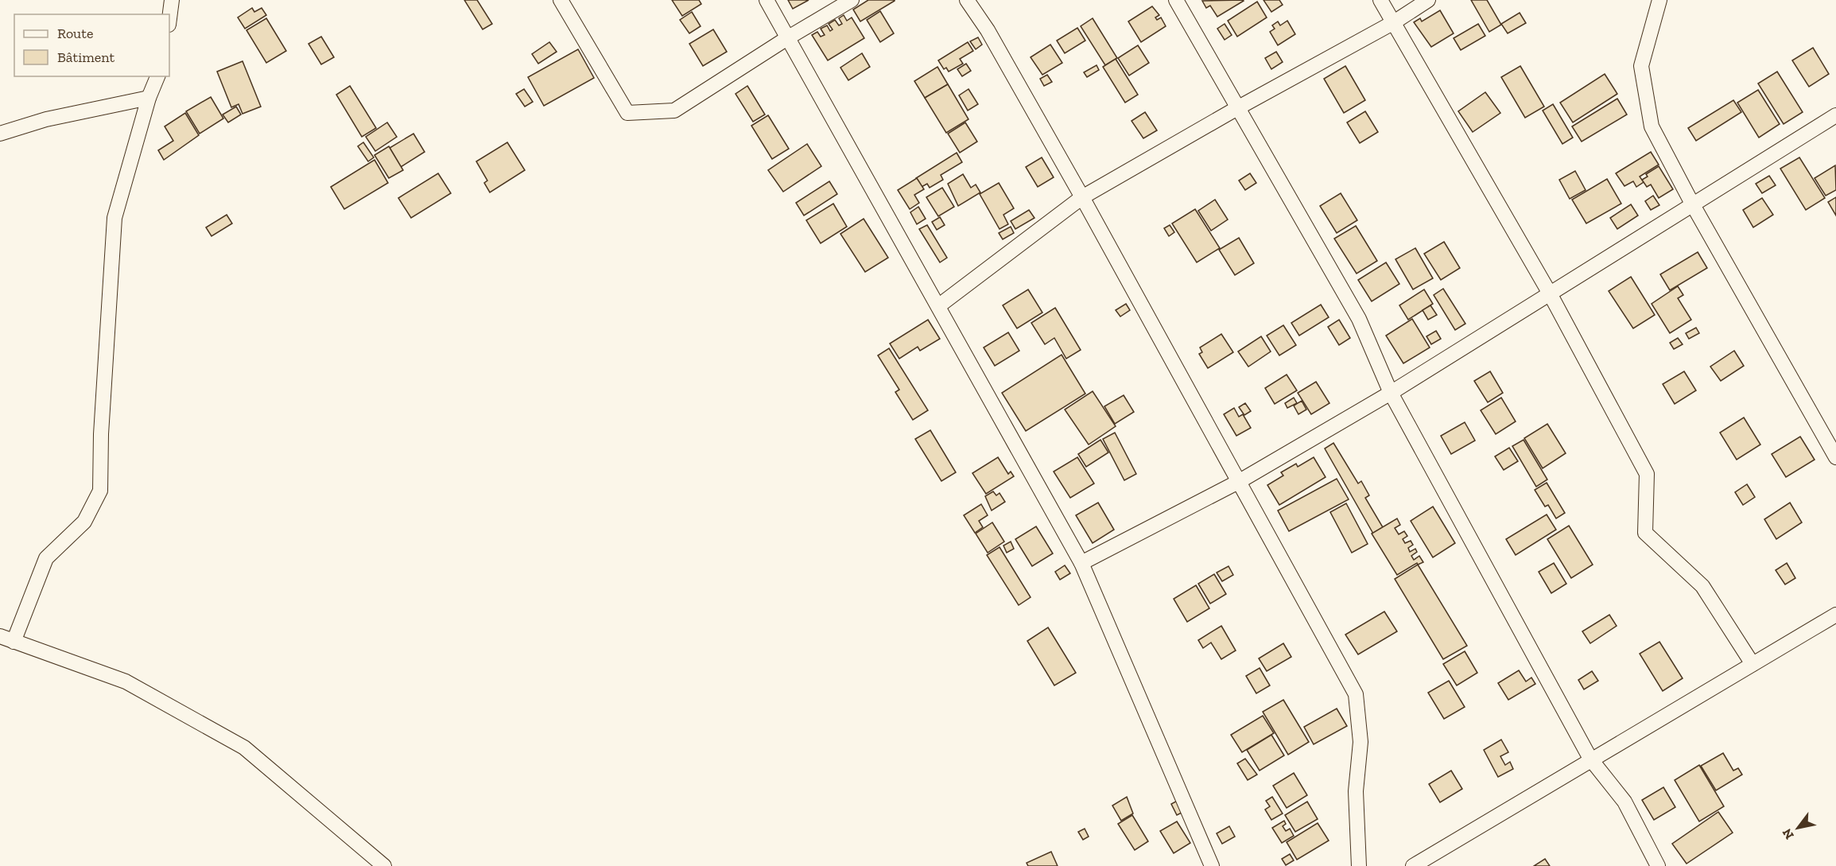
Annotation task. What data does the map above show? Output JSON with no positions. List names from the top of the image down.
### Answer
{
  "legend": ["Route", "Bâtiment"],
  "north": "bottom left"
}
